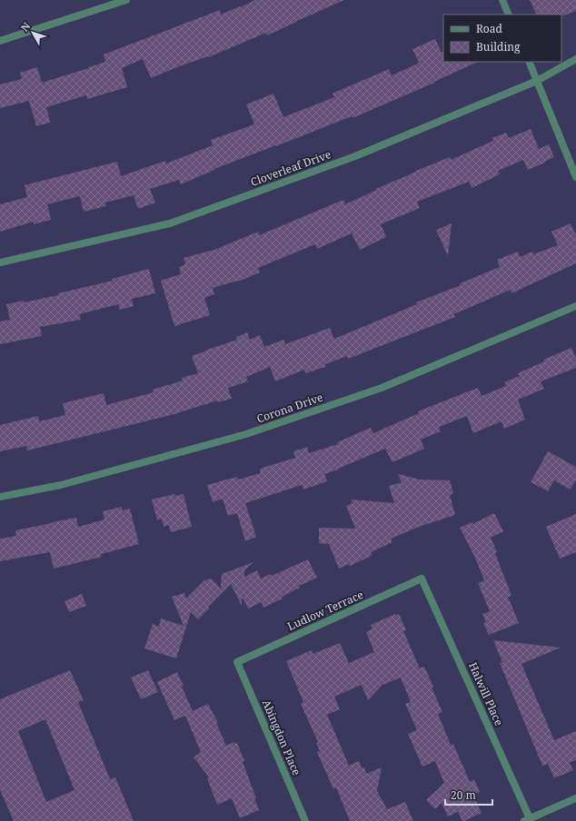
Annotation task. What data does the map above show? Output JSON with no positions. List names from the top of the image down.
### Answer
{
  "streets": {
    "street": [
      "Cloverleaf Drive",
      "Corona Drive",
      "Ludlow Terrace",
      "Halwill Place",
      "Abingdon Place"
    ]
  },
  "crossings": [
    ["Ludlow Terrace", "Halwill Place"],
    ["Ludlow Terrace", "Abingdon Place"]
  ],
  "legend": ["Road", "Building"],
  "scale_bar": "20 m",
  "north": "top left"
}
